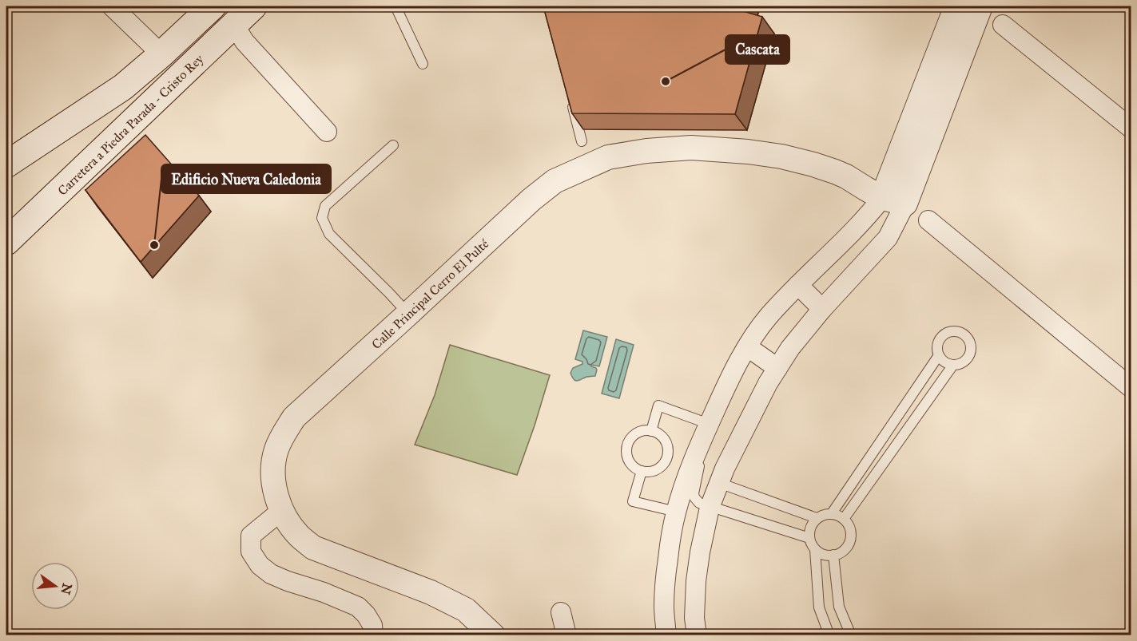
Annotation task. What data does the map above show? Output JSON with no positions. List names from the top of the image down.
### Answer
{
  "streets": {
    "main road": ["Carretera a Piedra Parada - Cristo Rey"],
    "street": ["Calle Principal Cerro El Pulté"]
  },
  "places": ["Cascata", "Edificio Nueva Caledonia"],
  "north": "right"
}
